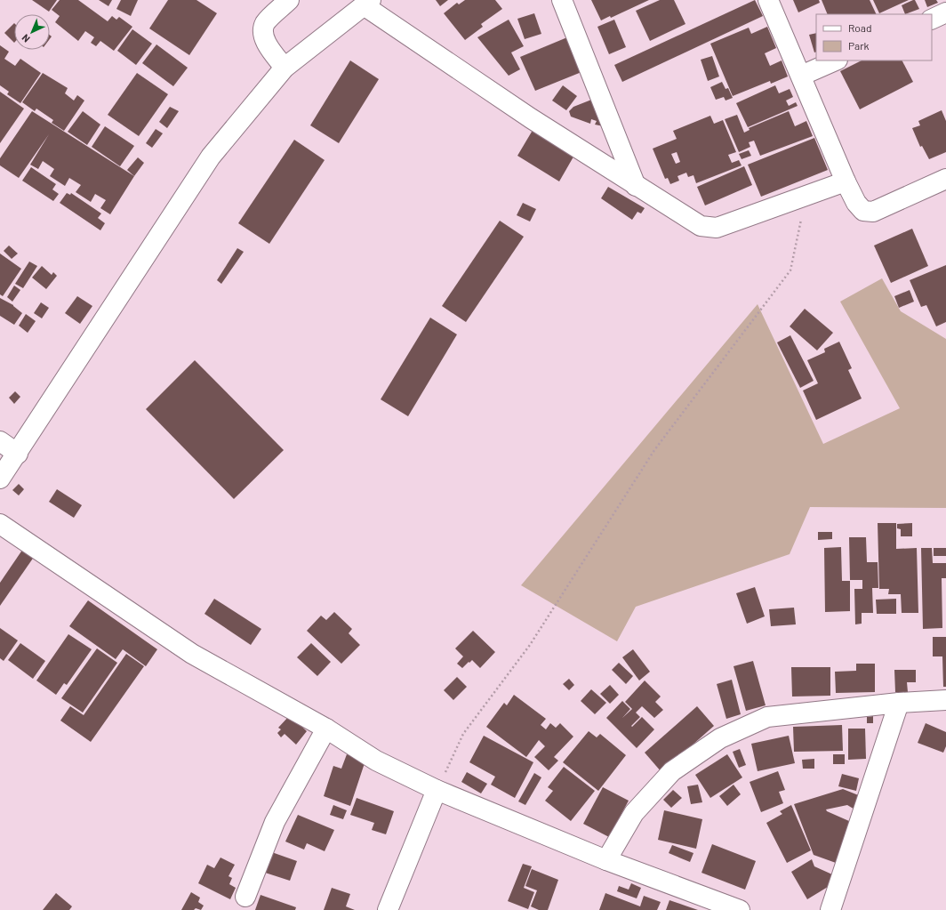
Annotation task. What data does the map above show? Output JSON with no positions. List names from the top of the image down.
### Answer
{
  "legend": ["Road", "Park"],
  "north": "bottom left"
}
